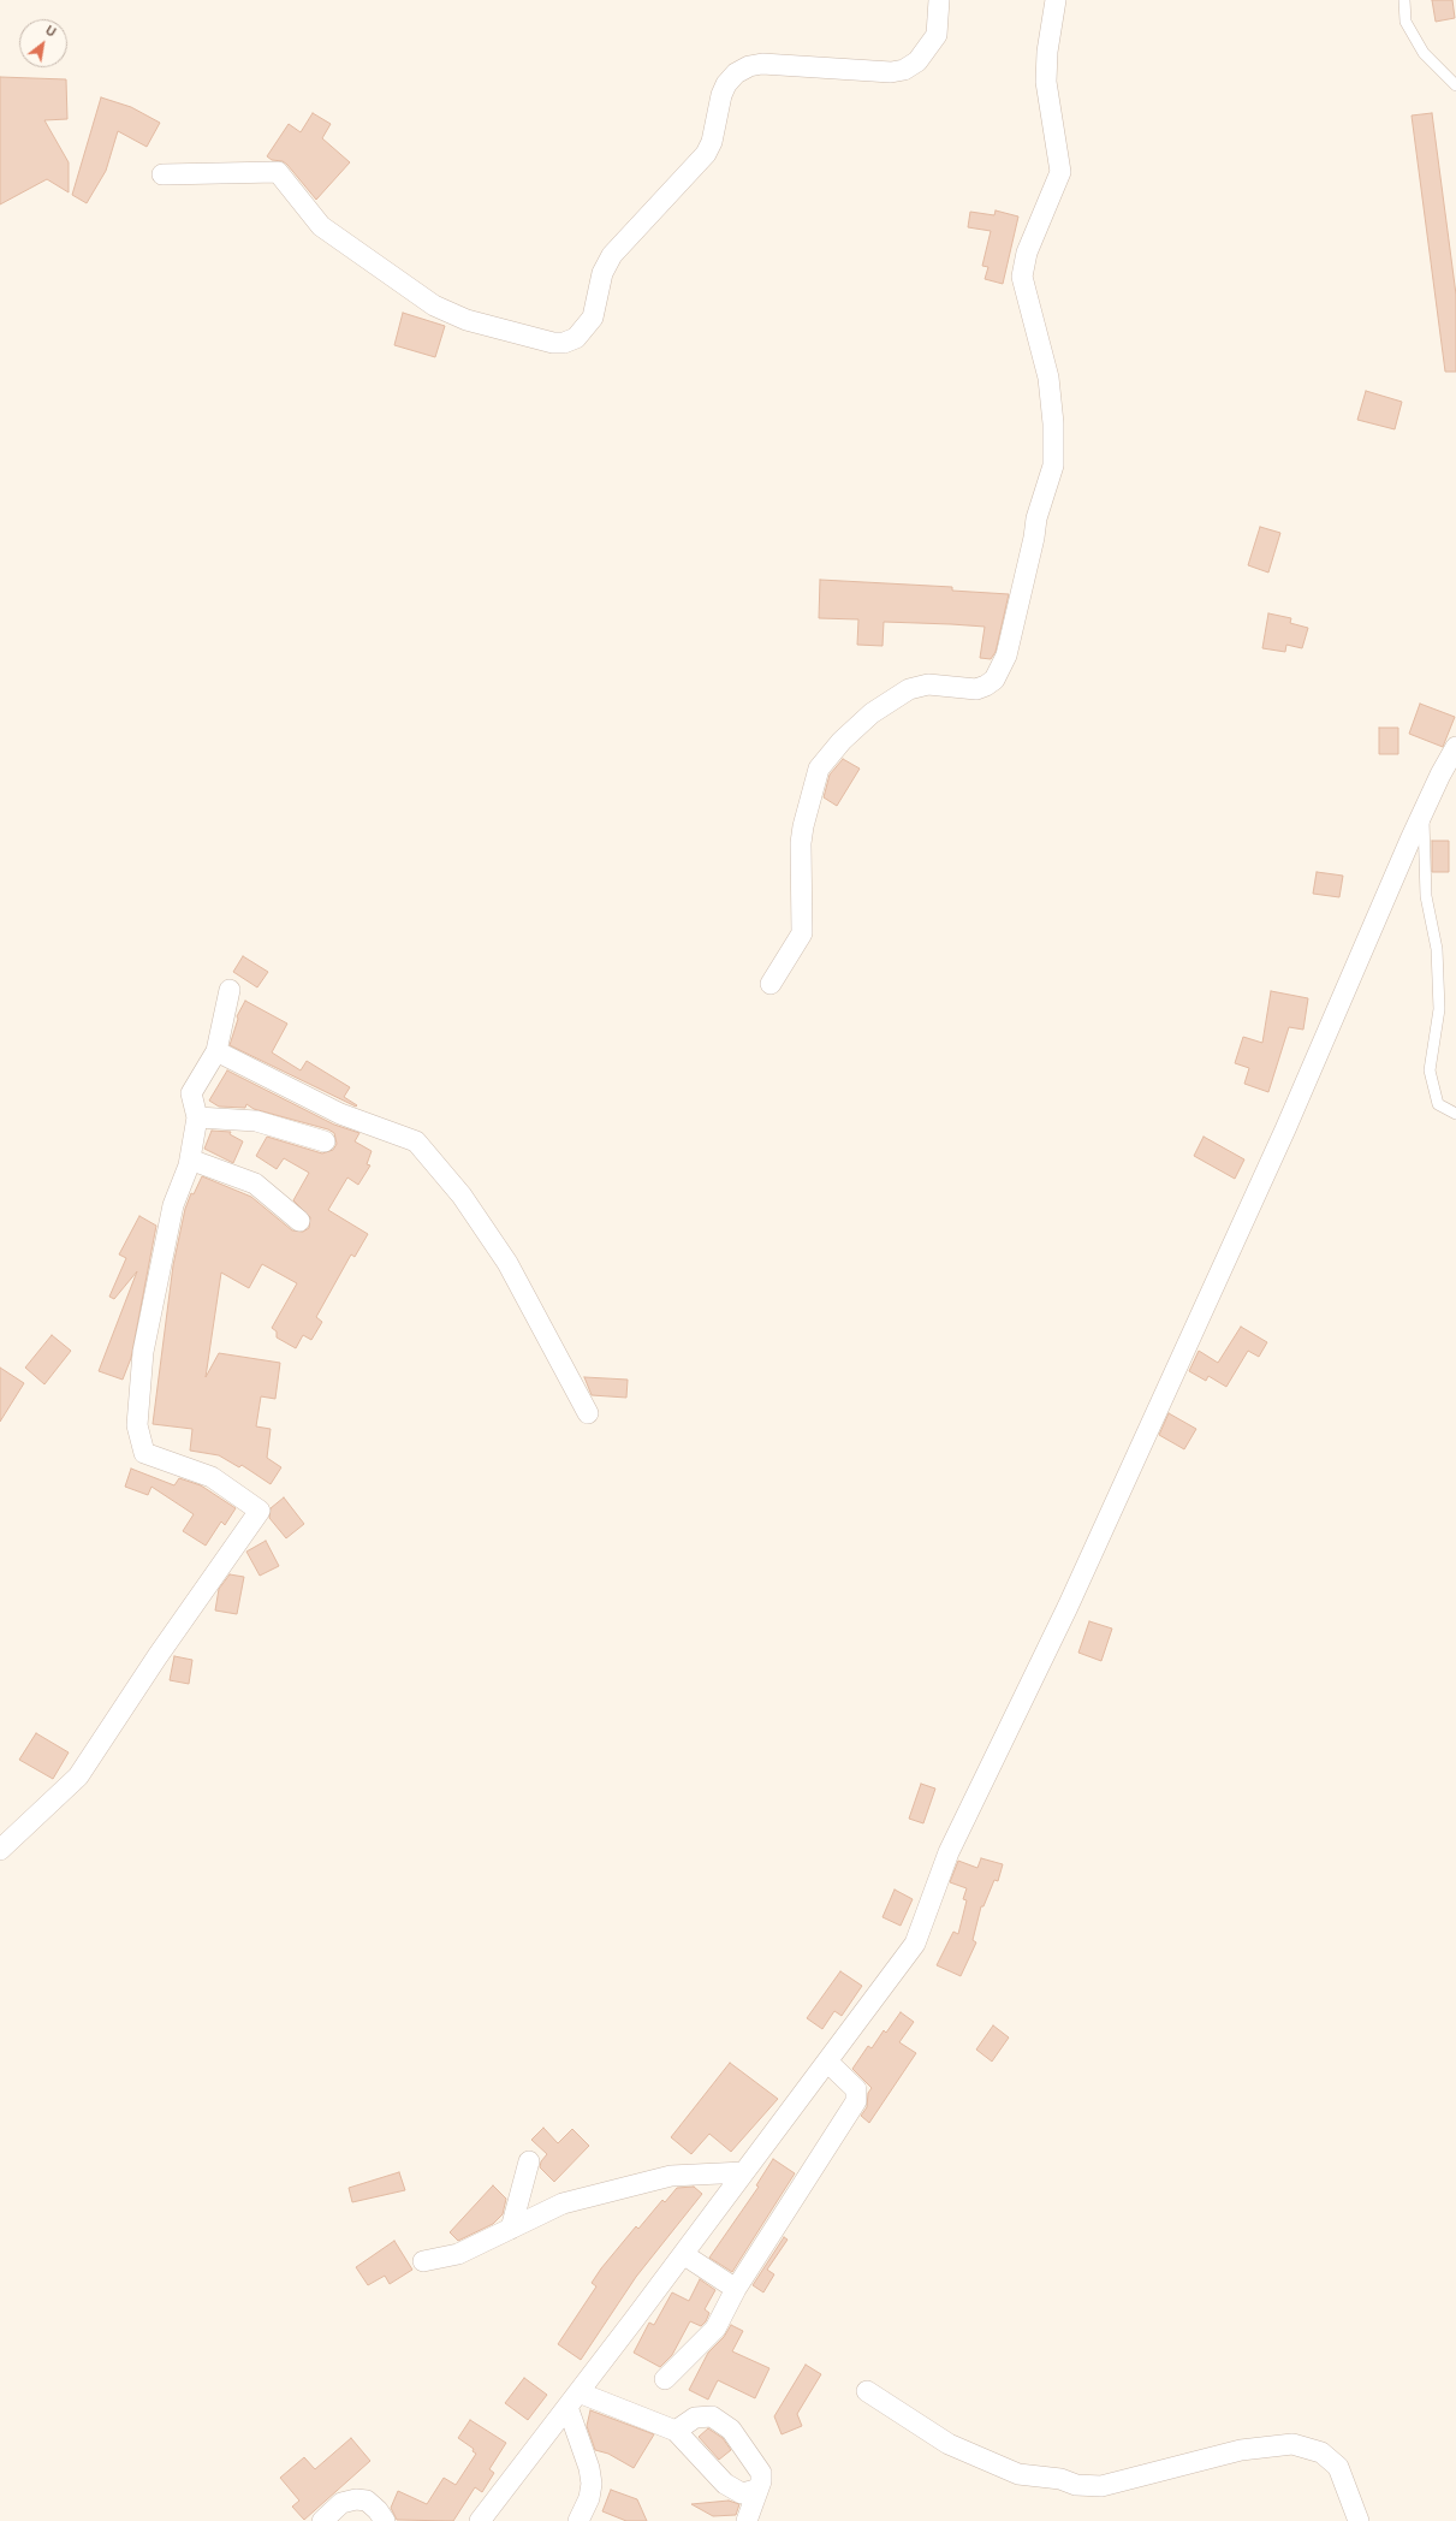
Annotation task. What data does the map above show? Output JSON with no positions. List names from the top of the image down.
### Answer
{
  "north": "top right"
}
